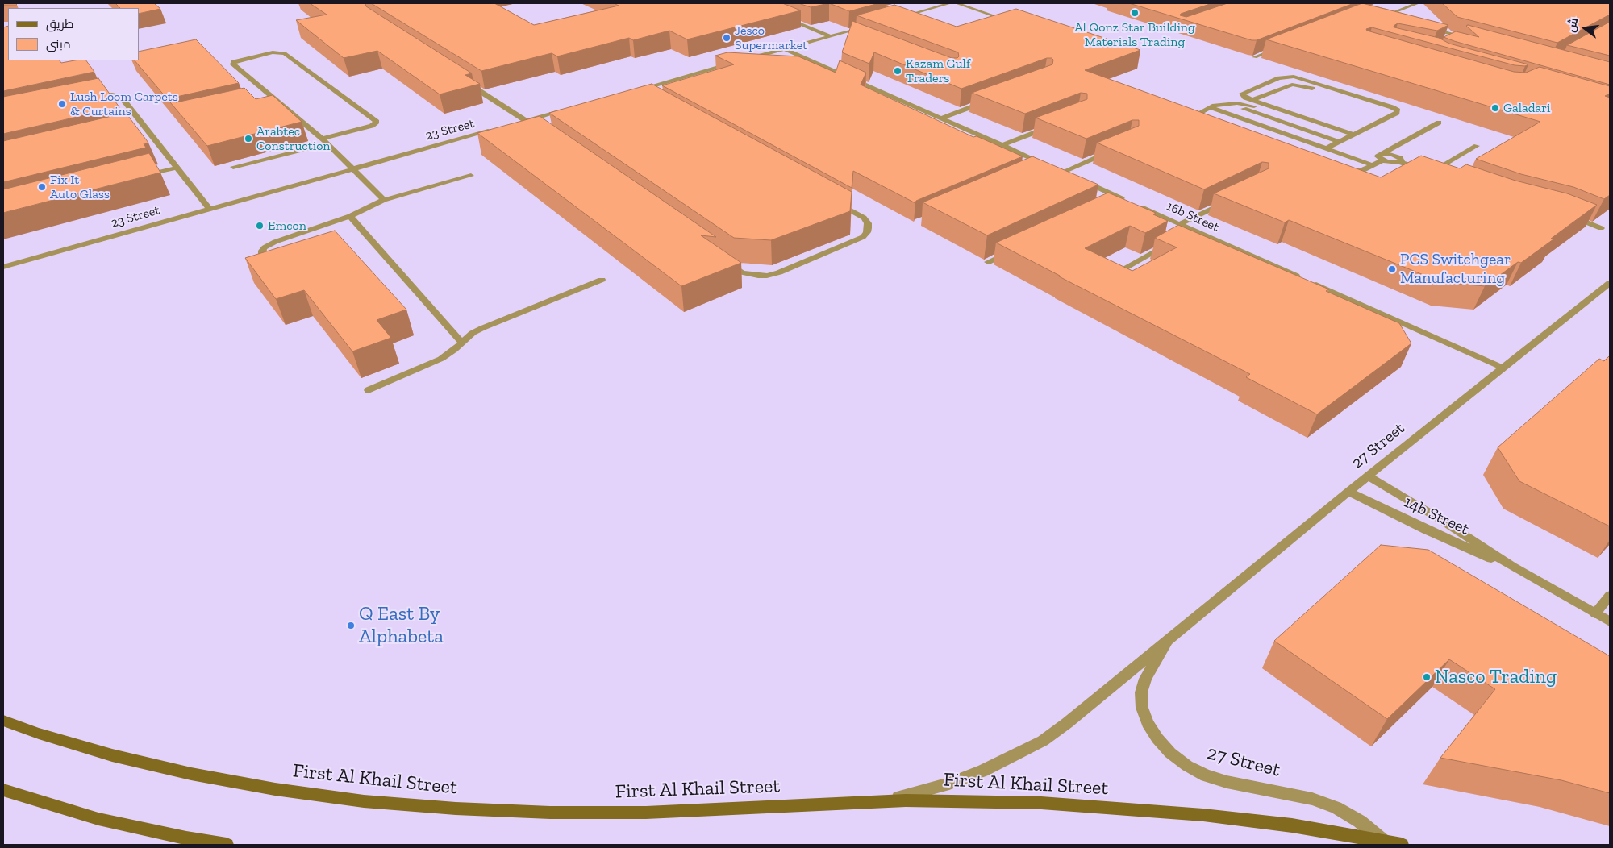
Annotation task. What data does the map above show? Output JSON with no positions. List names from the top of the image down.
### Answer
{
  "streets": {
    "main road": ["First Al Khail Street"],
    "street": [
      "23 Street",
      "16b Street",
      "27 Street",
      "14b Street"
    ]
  },
  "crossings": [
    ["16b Street", "27 Street"],
    ["27 Street", "14b Street"],
    ["27 Street", "First Al Khail Street"]
  ],
  "places": [
    "Al Qonz Star Building Materials Trading",
    "Jesco Supermarket",
    "Kazam Gulf Traders",
    "Lush Loom Carpets & Curtains",
    "Galadari",
    "Arabtec Construction",
    "Fix It Auto Glass",
    "Emcon",
    "PCS Switchgear Manufacturing",
    "Q East By Alphabeta",
    "Nasco Trading"
  ],
  "legend": ["طريق", "مبنى"],
  "north": "left"
}
